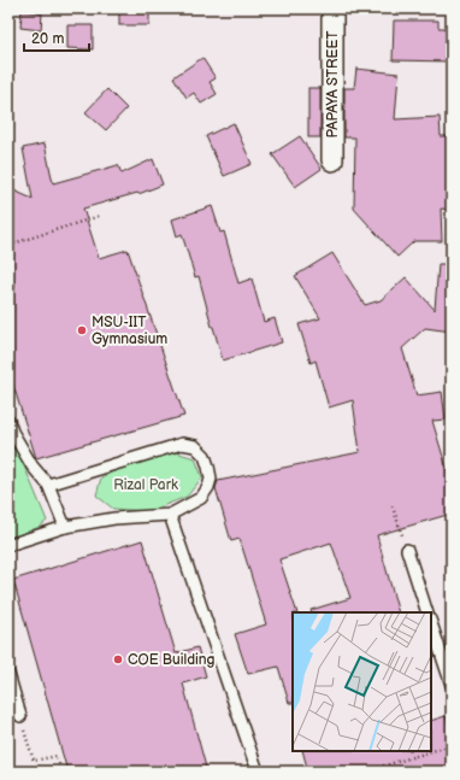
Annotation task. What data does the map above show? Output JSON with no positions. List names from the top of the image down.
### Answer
{
  "streets": {
    "street": ["PAPAYA STREET"]
  },
  "parks": ["Rizal Park"],
  "places": ["MSU-IIT Gymnasium", "COE Building"],
  "scale_bar": "20 m"
}
